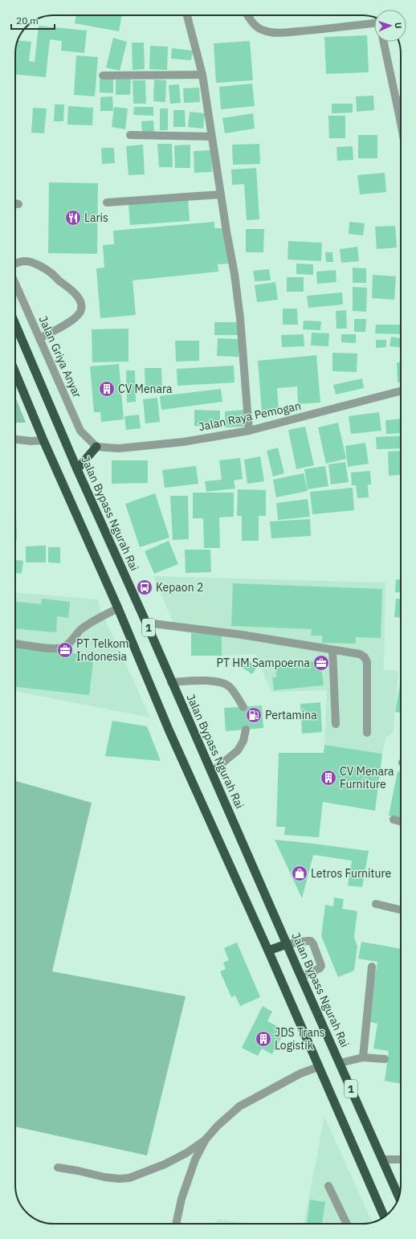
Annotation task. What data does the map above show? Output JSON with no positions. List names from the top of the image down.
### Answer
{
  "streets": {
    "highway": ["Jalan Bypass Ngurah Rai", "1"],
    "street": ["Jalan Griya Anyar", "Jalan Raya Pemogan"]
  },
  "crossings": [
    ["Jalan Griya Anyar", "Jalan Raya Pemogan"]
  ],
  "places": {
    "restaurant": ["Laris"],
    "building": ["CV Menara", "CV Menara Furniture", "JDS Trans Logistik"],
    "bus stop": ["Kepaon 2"],
    "office": ["PT Telkom Indonesia", "PT HM Sampoerna"],
    "fuel station": ["Pertamina"],
    "shop": ["Letros Furniture"]
  },
  "scale_bar": "20 m",
  "north": "right"
}
